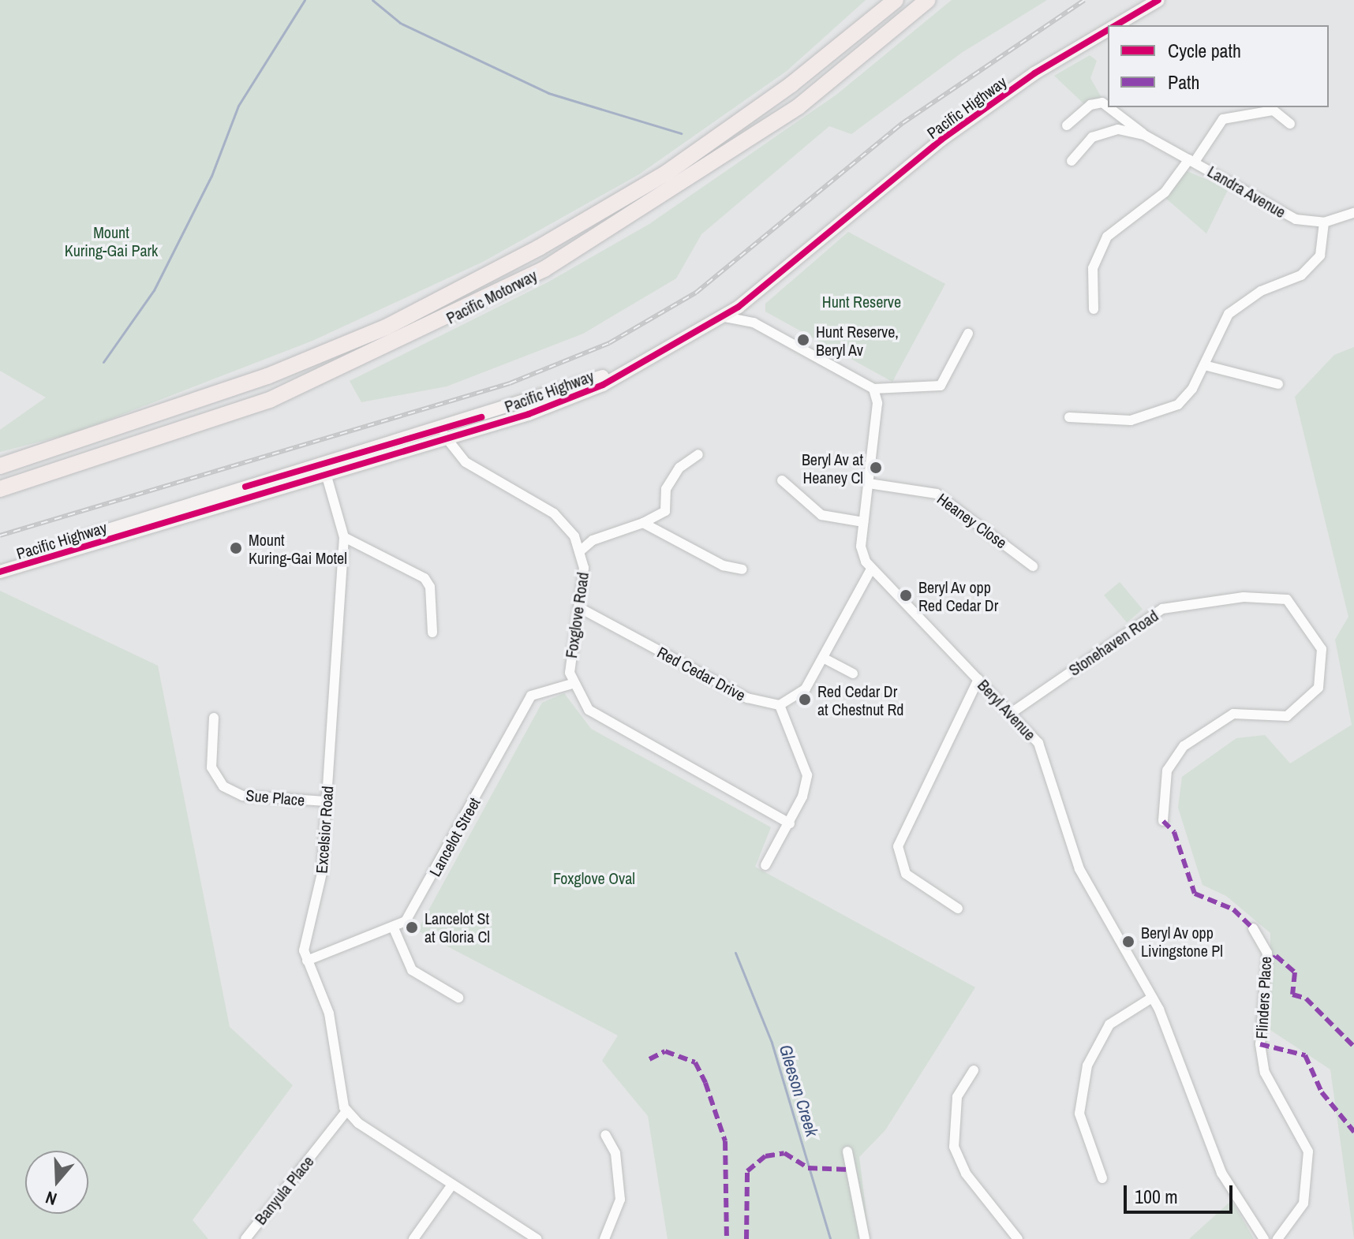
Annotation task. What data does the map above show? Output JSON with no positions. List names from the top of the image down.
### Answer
{
  "streets": {
    "highway": ["Pacific Motorway"],
    "main road": ["Pacific Highway"],
    "street": [
      "Landra Avenue",
      "Heaney Close",
      "Foxglove Road",
      "Stonehaven Road",
      "Red Cedar Drive",
      "Beryl Avenue",
      "Sue Place",
      "Excelsior Road",
      "Lancelot Street",
      "Flinders Place",
      "Banyula Place"
    ]
  },
  "crossings": [
    ["Pacific Highway", "Foxglove Road"],
    ["Pacific Highway", "Excelsior Road"],
    ["Heaney Close", "Beryl Avenue"],
    ["Foxglove Road", "Red Cedar Drive"],
    ["Foxglove Road", "Lancelot Street"],
    ["Stonehaven Road", "Beryl Avenue"],
    ["Sue Place", "Excelsior Road"],
    ["Excelsior Road", "Lancelot Street"],
    ["Excelsior Road", "Banyula Place"]
  ],
  "water": ["Gleeson Creek"],
  "parks": ["Mount Kuring-Gai Park", "Hunt Reserve", "Foxglove Oval"],
  "places": [
    "Hunt Reserve, Beryl Av",
    "Beryl Av at Heaney Cl",
    "Mount Kuring-Gai Motel",
    "Beryl Av opp Red Cedar Dr",
    "Red Cedar Dr at Chestnut Rd",
    "Lancelot St at Gloria Cl",
    "Beryl Av opp Livingstone Pl"
  ],
  "legend": ["Cycle path", "Path"],
  "scale_bar": "100 m",
  "north": "bottom"
}
